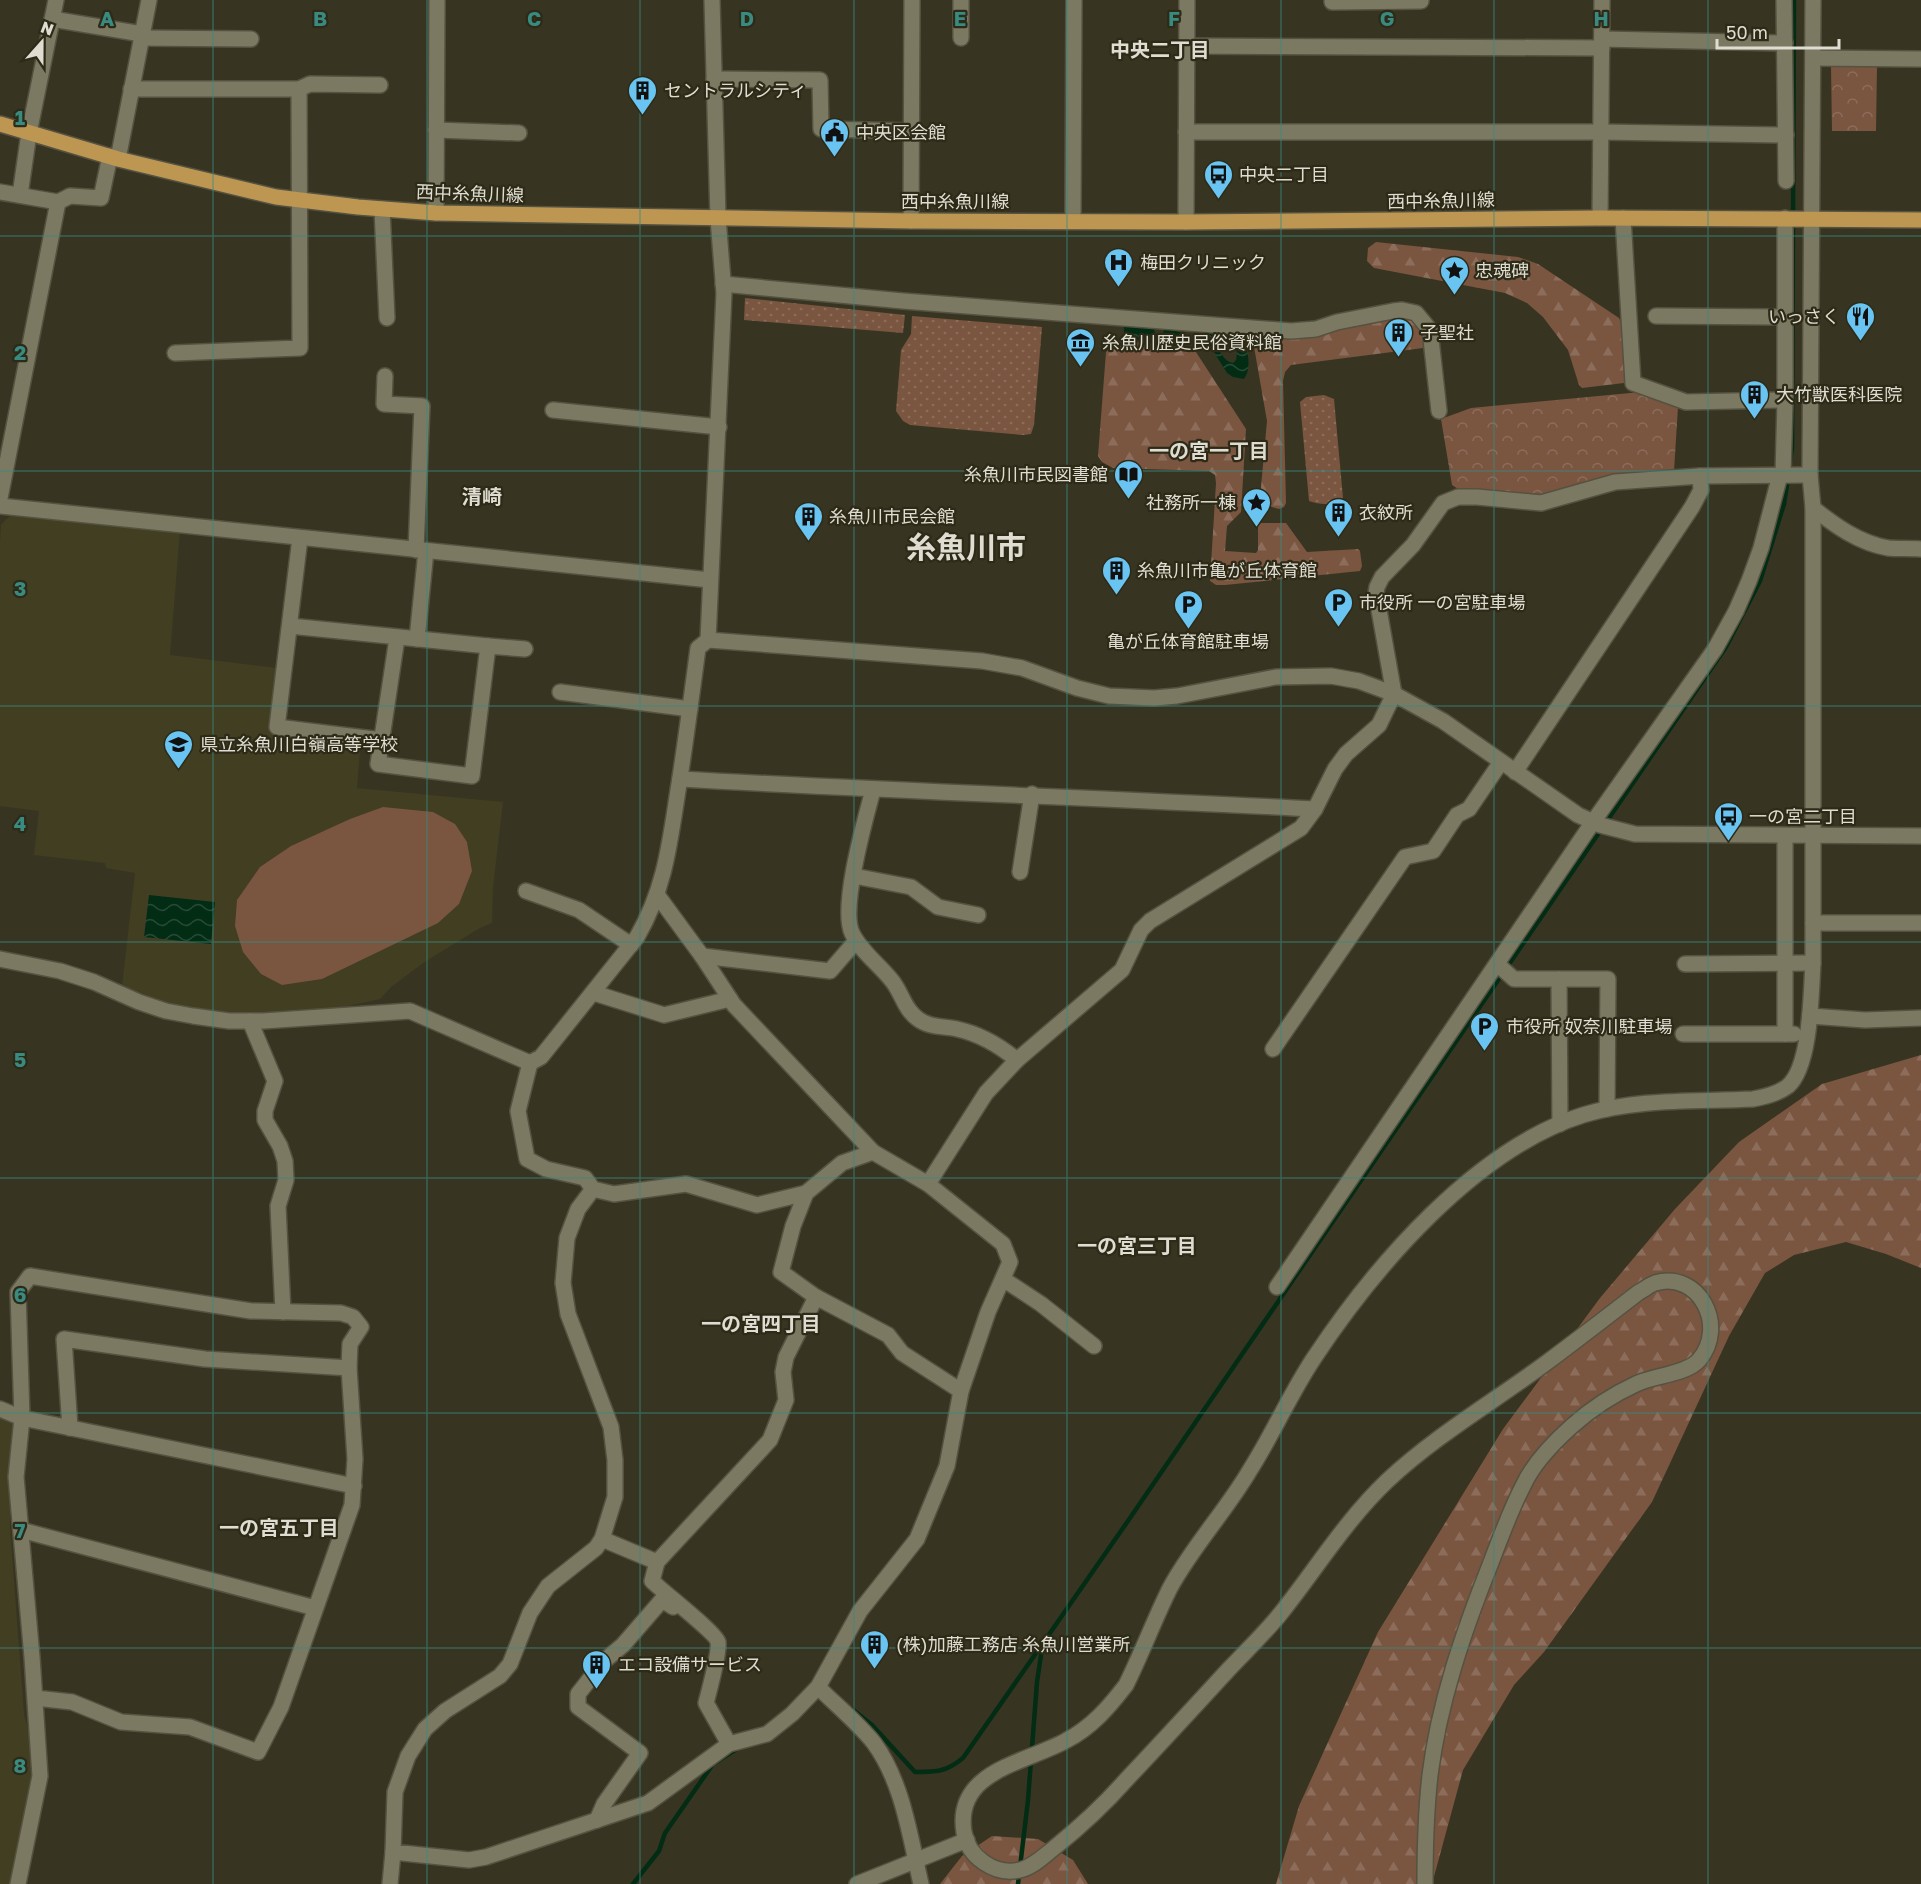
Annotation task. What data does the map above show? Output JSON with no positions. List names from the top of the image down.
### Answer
{
  "streets": {
    "main road": ["西中糸魚川線"]
  },
  "districts": [
    "中央二丁目",
    "一の宮一丁目",
    "清崎",
    "糸魚川市",
    "一の宮三丁目",
    "一の宮四丁目",
    "一の宮五丁目"
  ],
  "places": {
    "building": [
      "セントラルシティ",
      "子聖社",
      "大竹獣医科医院",
      "衣紋所",
      "糸魚川市民会館",
      "糸魚川市亀が丘体育館",
      "(株)加藤工務店 糸魚川営業所",
      "エコ設備サービス"
    ],
    "public building": ["中央区会館"],
    "bus stop": ["中央二丁目", "一の宮二丁目"],
    "hospital": ["梅田クリニック"],
    "place": ["忠魂碑", "社務所一棟"],
    "restaurant": ["いっさく"],
    "museum": ["糸魚川歴史民俗資料館"],
    "library": ["糸魚川市民図書館"],
    "parking": ["市役所 一の宮駐車場", "亀が丘体育館駐車場", "市役所 奴奈川駐車場"],
    "school or university": ["県立糸魚川白嶺高等学校"]
  },
  "scale_bar": "50 m",
  "north": "top",
  "grid": {
    "columns": [
      "A",
      "B",
      "C",
      "D",
      "E",
      "F",
      "G",
      "H"
    ],
    "rows": [
      "1",
      "2",
      "3",
      "4",
      "5",
      "6",
      "7",
      "8"
    ]
  }
}
